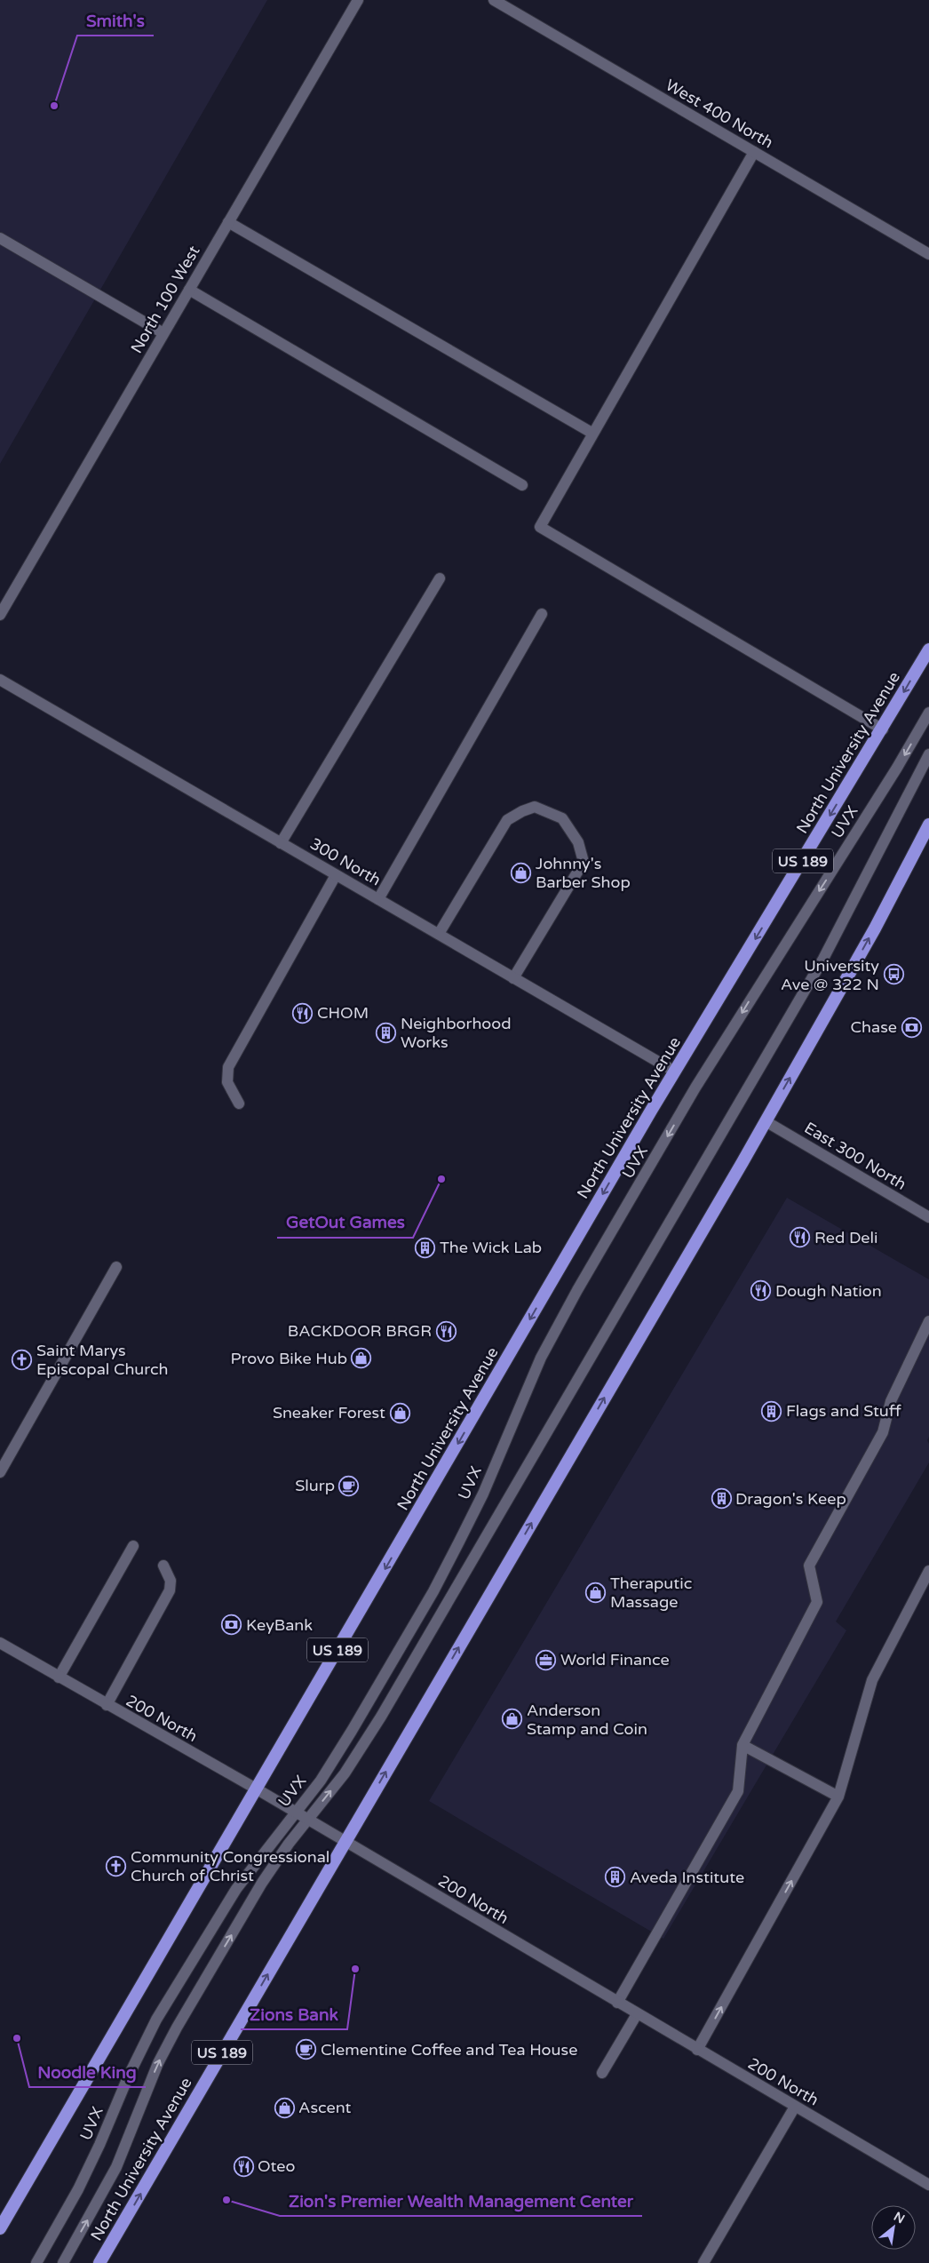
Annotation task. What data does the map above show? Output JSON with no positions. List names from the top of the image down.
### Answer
{
  "streets": {
    "highway": ["North University Avenue", "US 189"],
    "street": [
      "West 400 North",
      "North 100 West",
      "UVX",
      "300 North",
      "East 300 North",
      "200 North"
    ]
  },
  "crossings": [
    ["North University Avenue", "300 North"],
    ["North University Avenue", "East 300 North"],
    ["North University Avenue", "200 North"],
    ["UVX", "200 North"]
  ],
  "places": {
    "other": [
      "Smith's",
      "GetOut Games",
      "Zions Bank",
      "Noodle King",
      "Zion's Premier Wealth Management Center"
    ],
    "shop": [
      "Johnny's Barber Shop",
      "Provo Bike Hub",
      "Sneaker Forest",
      "Theraputic Massage",
      "Anderson Stamp and Coin",
      "Ascent"
    ],
    "bus stop": ["University Ave @ 322 N"],
    "restaurant": [
      "CHOM",
      "Red Deli",
      "Dough Nation",
      "BACKDOOR BRGR",
      "Oteo"
    ],
    "bank": ["Chase", "KeyBank"],
    "building": [
      "Neighborhood Works",
      "The Wick Lab",
      "Flags and Stuff",
      "Dragon's Keep",
      "Aveda Institute"
    ],
    "church": ["Saint Marys Episcopal Church", "Community Congressional Church of Christ"],
    "cafe": ["Slurp", "Clementine Coffee and Tea House"],
    "office": ["World Finance"]
  },
  "north": "top right"
}
